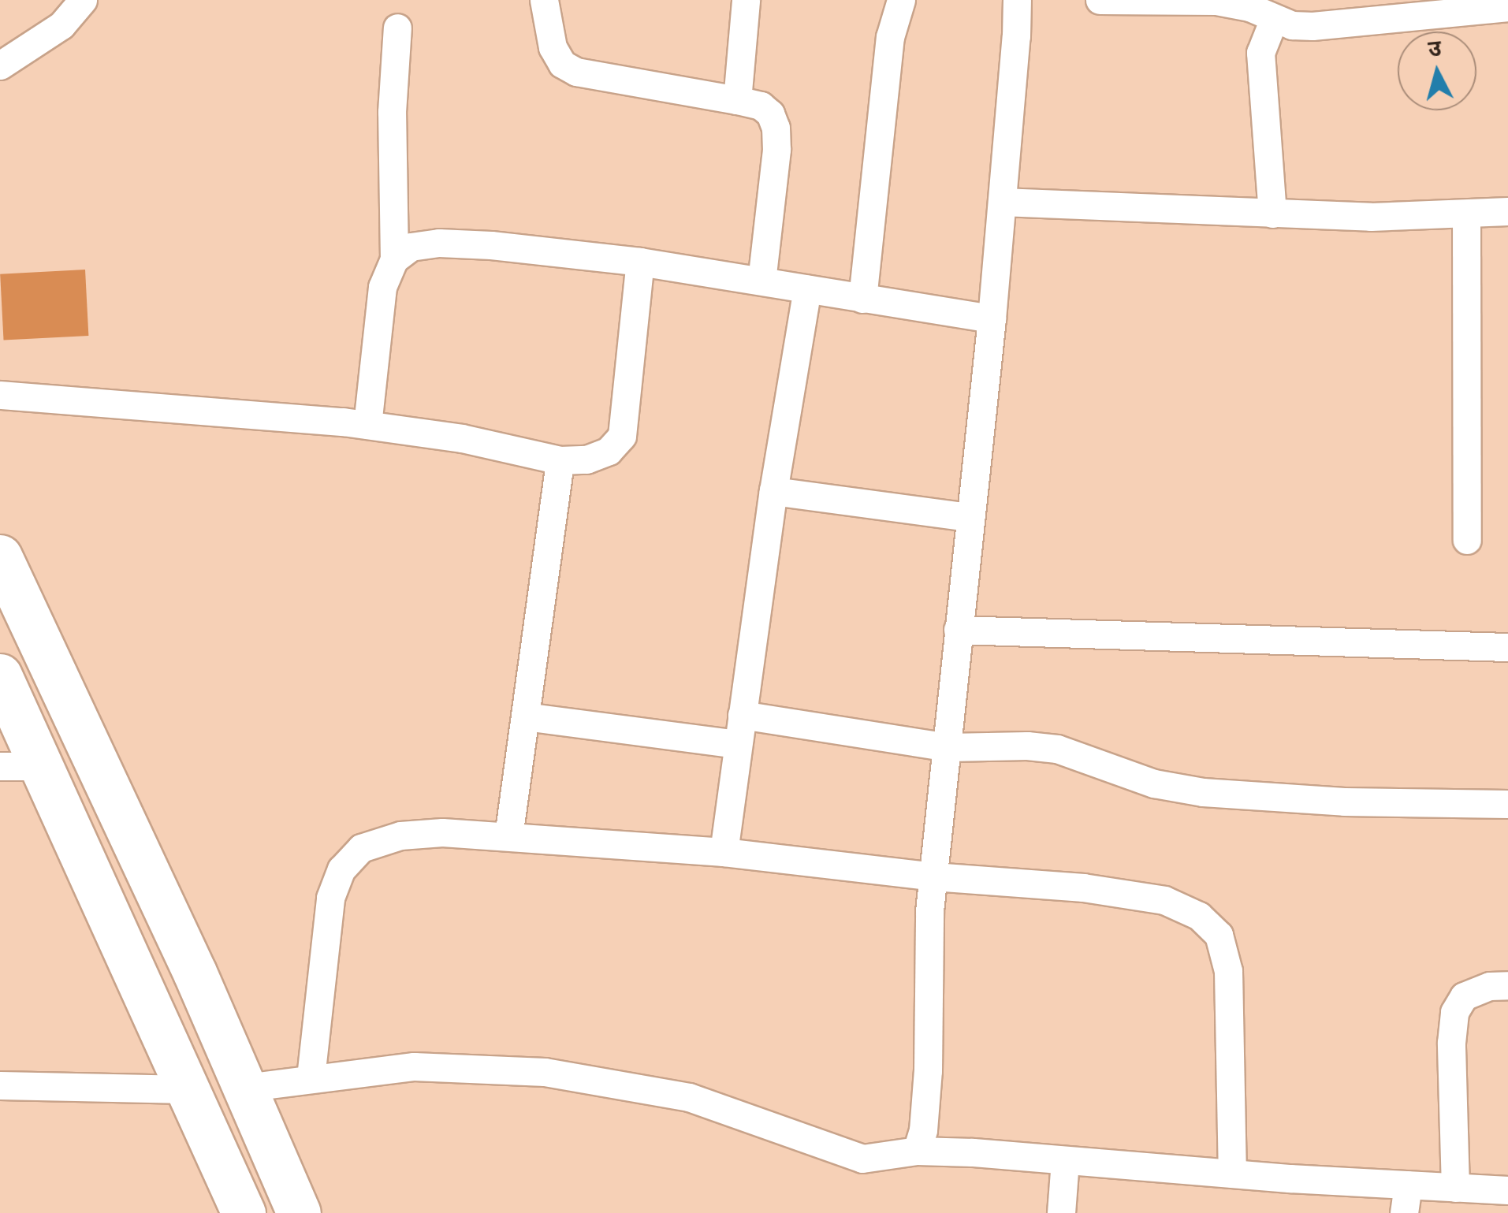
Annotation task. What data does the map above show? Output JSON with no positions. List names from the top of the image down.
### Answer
{
  "north": "top"
}
